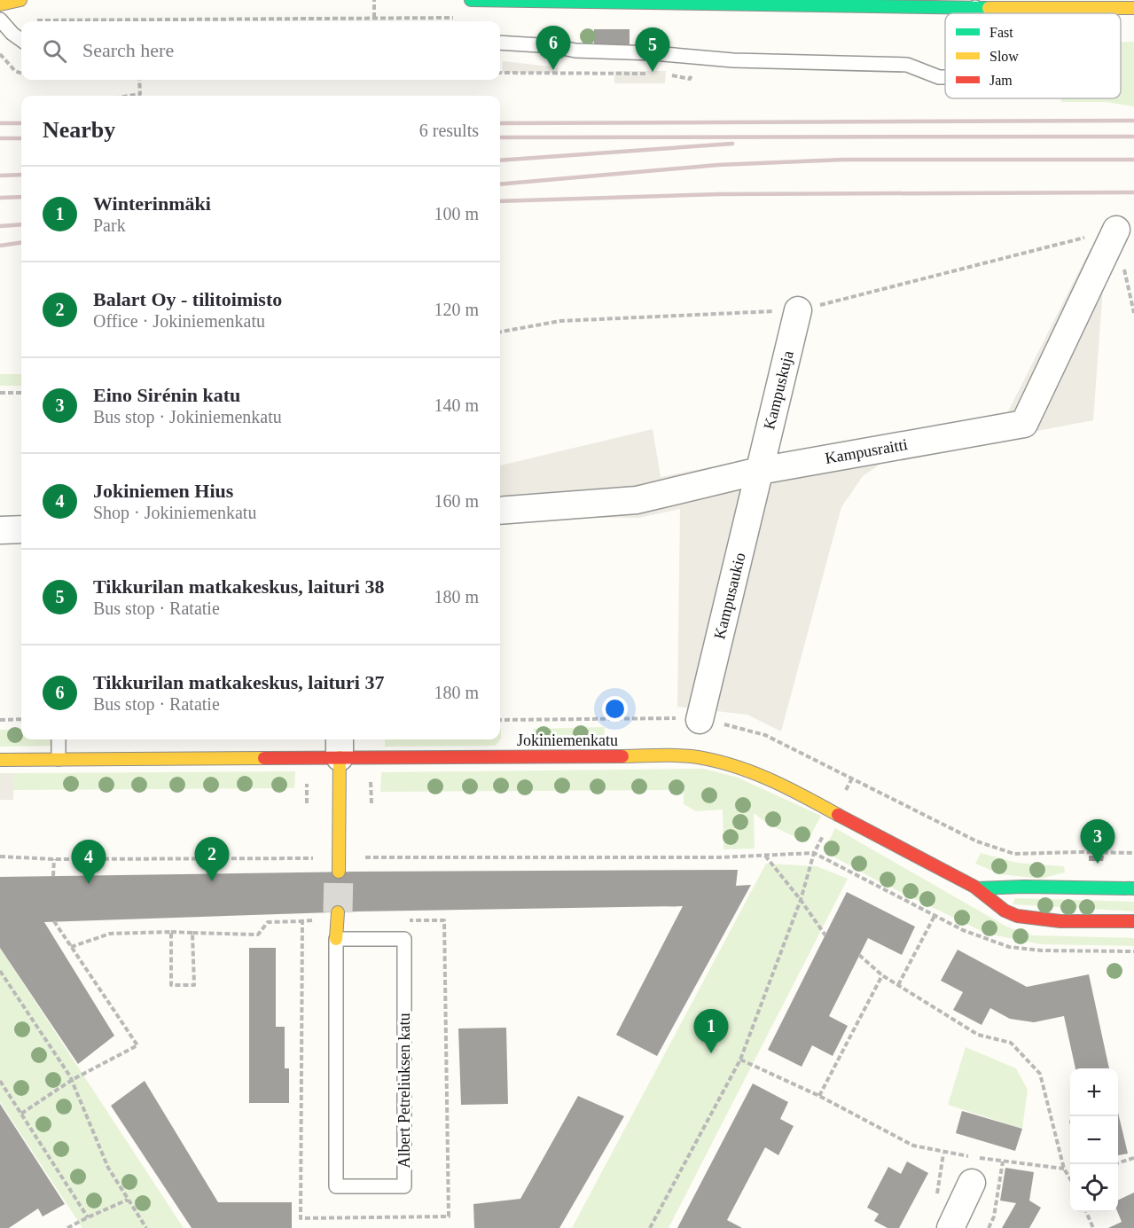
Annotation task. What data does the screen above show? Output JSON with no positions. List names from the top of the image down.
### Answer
{
  "streets": {
    "main road": ["Jokiniemenkatu", "Albert Petreliuksen katu"],
    "street": ["Kampuskuja", "Kampusraitti", "Kampusaukio"]
  },
  "crossings": [
    ["Kampuskuja", "Kampusraitti"],
    ["Kampuskuja", "Kampusaukio"],
    ["Kampusraitti", "Kampusaukio"]
  ],
  "legend": ["Fast", "Slow", "Jam"],
  "page": {
    "search": "Search here",
    "pins": [
      "6",
      "5",
      "3",
      "2",
      "4",
      "1"
    ],
    "heading": ["Nearby", "6 results"],
    "list": [
      {
        "mark": "1",
        "name": "Winterinmäki",
        "note": "Park",
        "value": "100 m"
      },
      {
        "mark": "2",
        "name": "Balart Oy - tilitoimisto",
        "note": "Office · Jokiniemenkatu",
        "value": "120 m"
      },
      {
        "mark": "3",
        "name": "Eino Sirénin katu",
        "note": "Bus stop · Jokiniemenkatu",
        "value": "140 m"
      },
      {
        "mark": "4",
        "name": "Jokiniemen Hius",
        "note": "Shop · Jokiniemenkatu",
        "value": "160 m"
      },
      {
        "mark": "5",
        "name": "Tikkurilan matkakeskus, laituri 38",
        "note": "Bus stop · Ratatie",
        "value": "180 m"
      },
      {
        "mark": "6",
        "name": "Tikkurilan matkakeskus, laituri 37",
        "note": "Bus stop · Ratatie",
        "value": "180 m"
      }
    ],
    "map_buttons": ["+", "−"]
  }
}
